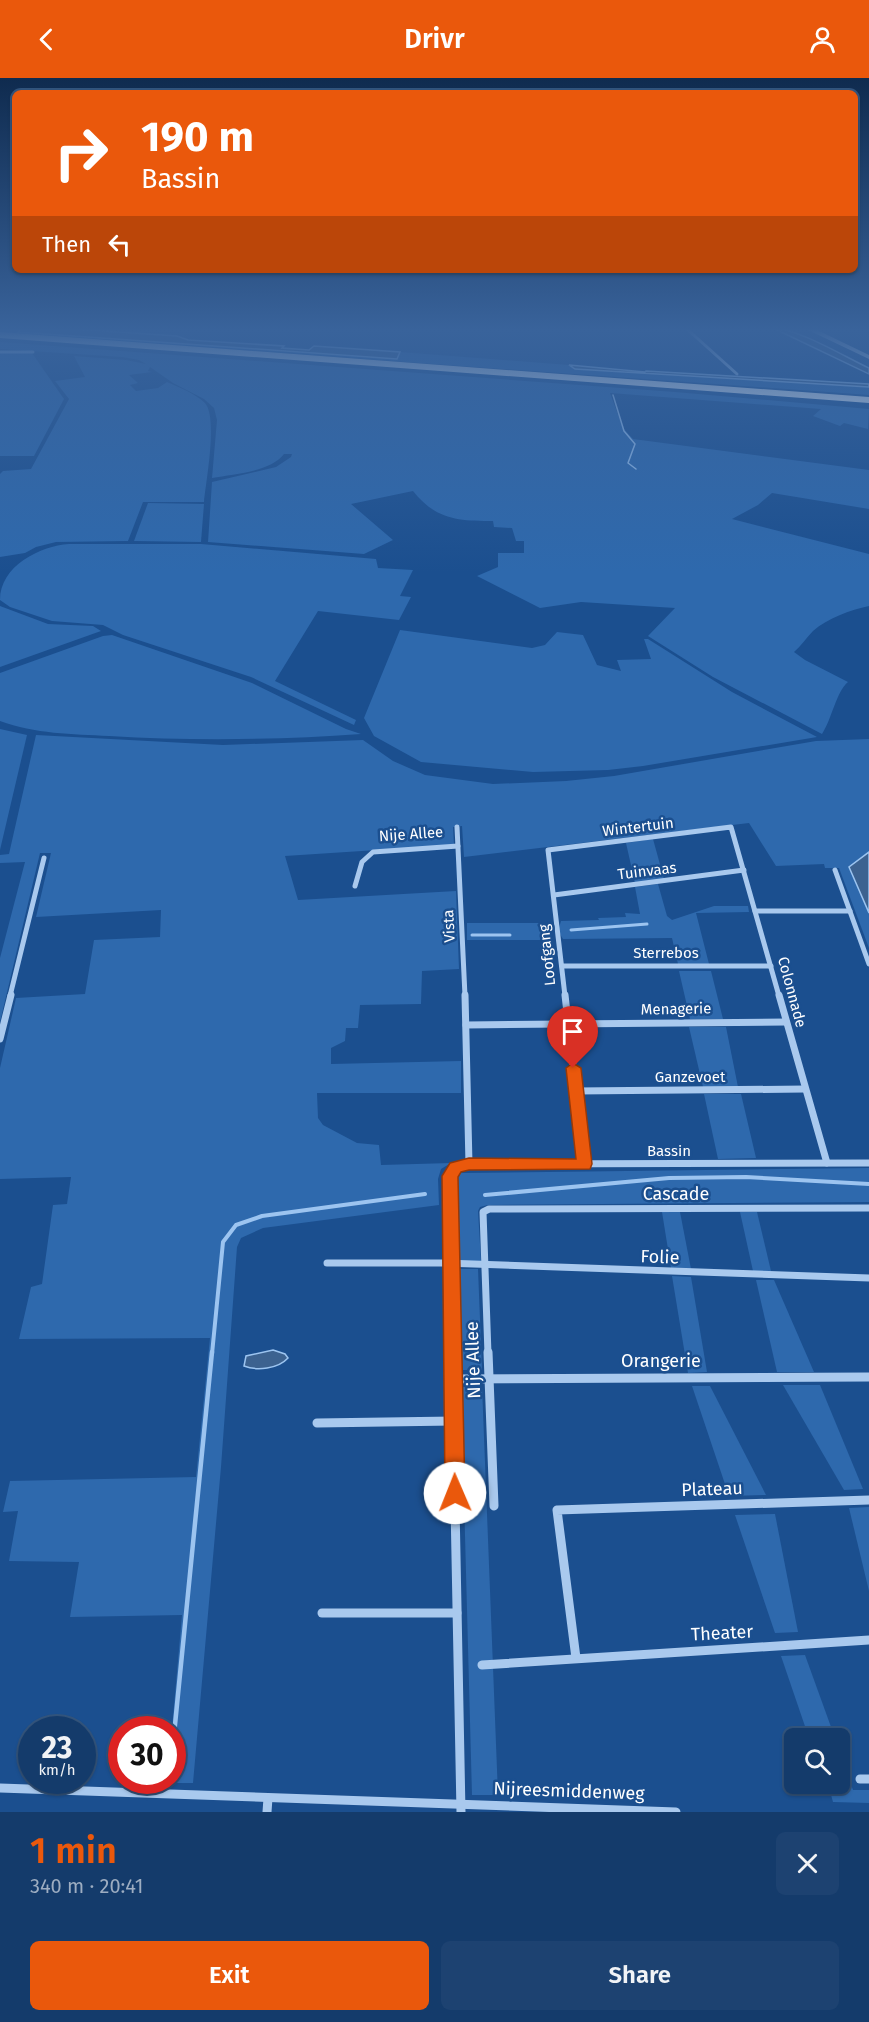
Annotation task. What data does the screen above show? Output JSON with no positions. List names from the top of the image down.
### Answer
{
  "streets": {
    "street": [
      "Wintertuin",
      "Nije Allee",
      "Tuinvaas",
      "Vista",
      "Sterrebos",
      "Loofgang",
      "Colonnade",
      "Menagerie",
      "Ganzevoet",
      "Bassin",
      "Cascade",
      "Folie",
      "Orangerie",
      "Plateau",
      "Theater",
      "Nijreesmiddenweg"
    ]
  },
  "crossings": [
    ["Wintertuin", "Loofgang"],
    ["Wintertuin", "Colonnade"],
    ["Nije Allee", "Vista"],
    ["Nije Allee", "Bassin"],
    ["Nije Allee", "Cascade"],
    ["Nije Allee", "Folie"],
    ["Nije Allee", "Orangerie"],
    ["Nije Allee", "Nijreesmiddenweg"],
    ["Tuinvaas", "Loofgang"],
    ["Tuinvaas", "Colonnade"],
    ["Vista", "Bassin"],
    ["Sterrebos", "Loofgang"],
    ["Sterrebos", "Colonnade"],
    ["Loofgang", "Menagerie"],
    ["Loofgang", "Ganzevoet"],
    ["Loofgang", "Bassin"],
    ["Colonnade", "Menagerie"],
    ["Colonnade", "Ganzevoet"],
    ["Colonnade", "Bassin"],
    ["Plateau", "Theater"]
  ],
  "page": {
    "header": "Drivr",
    "turn": ["190 m", "Bassin"],
    "then": "Then",
    "speed": "23 km/h",
    "limit": "30",
    "heading": ["1 min", "340 m · 20:41"],
    "buttons": ["Exit", "Share"]
  }
}
